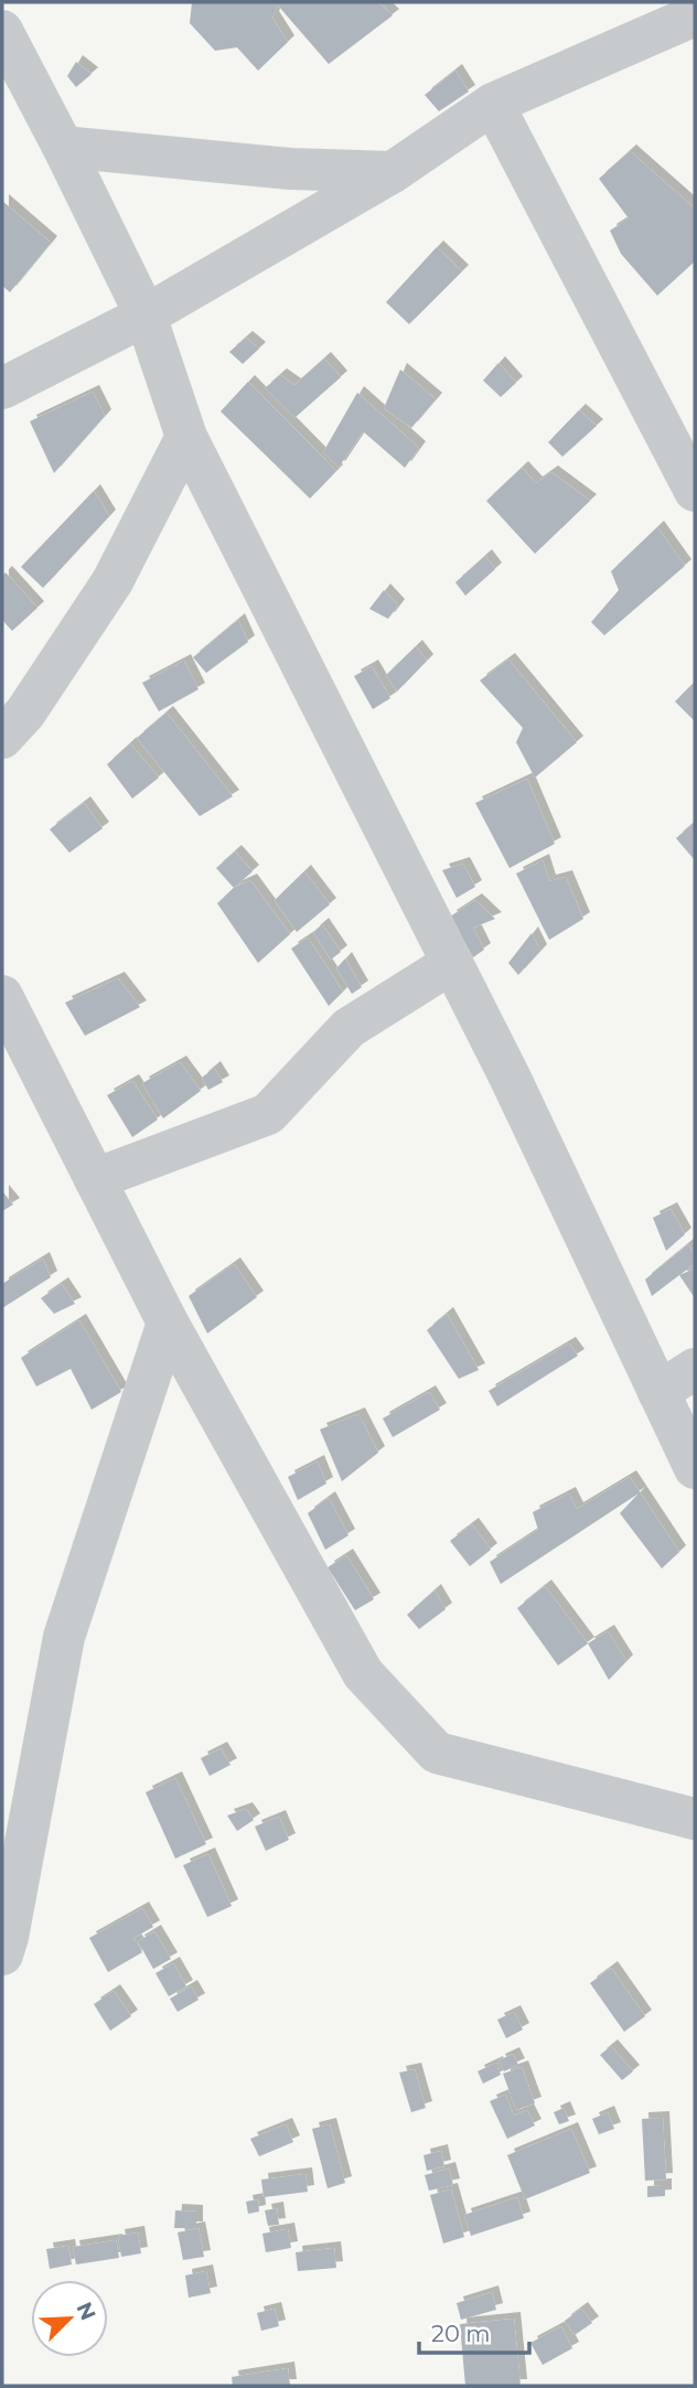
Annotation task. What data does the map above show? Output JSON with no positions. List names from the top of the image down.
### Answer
{
  "scale_bar": "20 m",
  "north": "top right"
}
